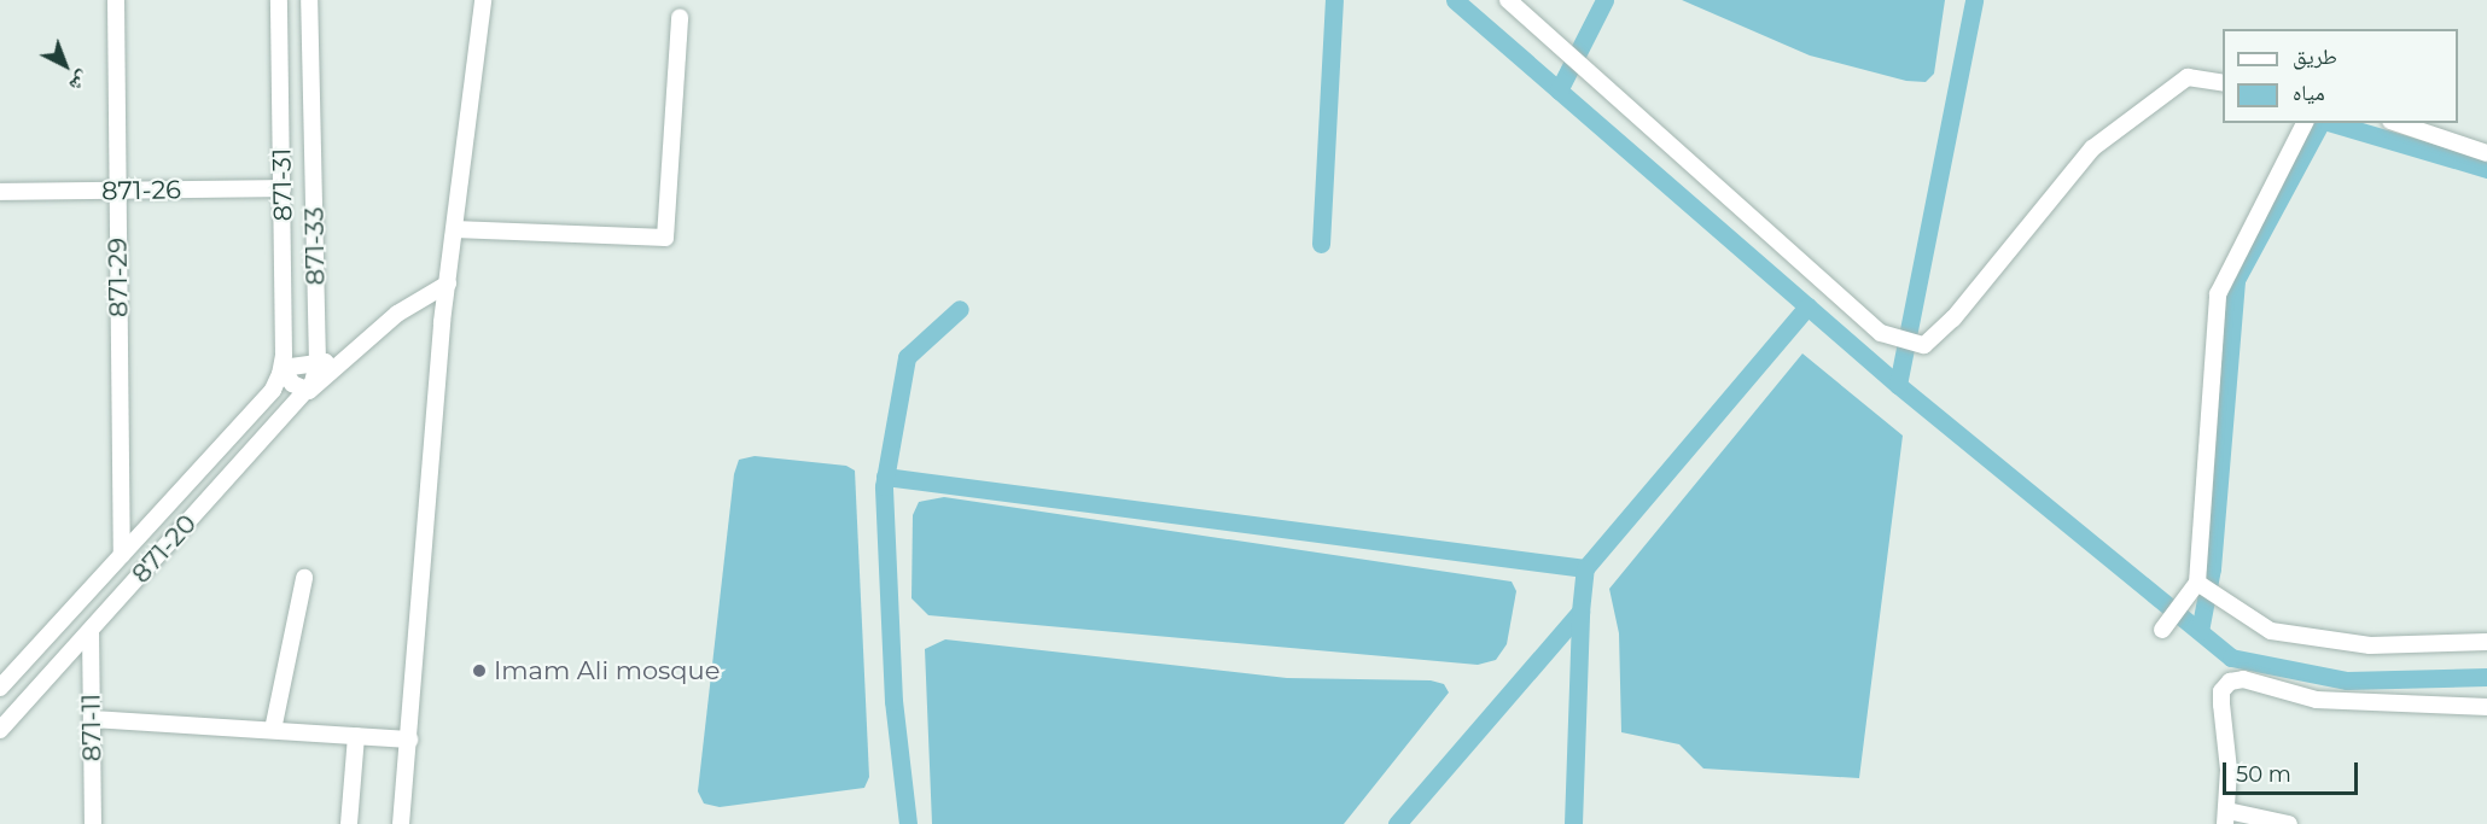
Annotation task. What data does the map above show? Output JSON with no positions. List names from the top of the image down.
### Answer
{
  "streets": {
    "street": [
      "871-31",
      "871-26",
      "871-33",
      "871-29",
      "871-20",
      "871-11"
    ]
  },
  "crossings": [
    ["871-31", "871-26"],
    ["871-31", "871-20"],
    ["871-26", "871-29"],
    ["871-33", "871-20"],
    ["871-29", "871-20"],
    ["871-20", "871-11"]
  ],
  "places": ["Imam Ali mosque"],
  "legend": ["طريق", "مياه"],
  "scale_bar": "50 m",
  "north": "bottom right"
}
